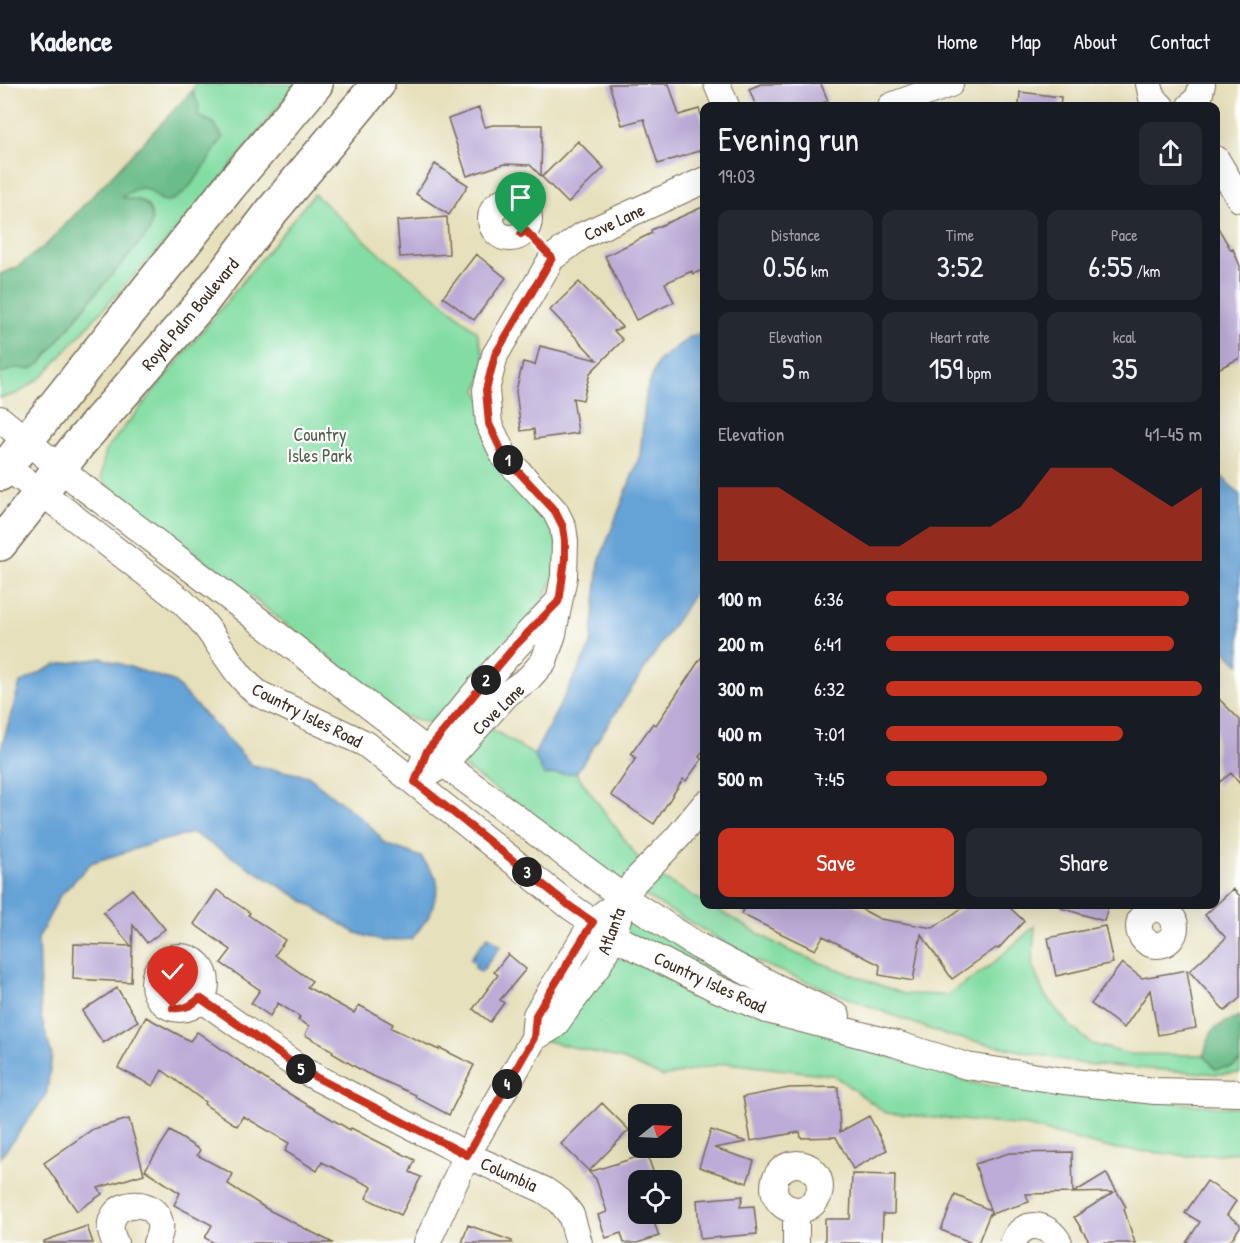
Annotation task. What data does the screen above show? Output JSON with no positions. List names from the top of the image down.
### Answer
{
  "streets": {
    "main road": ["Royal Palm Boulevard"],
    "street": [
      "Cove Lane",
      "Country Isles Road",
      "Atlanta",
      "Columbia"
    ]
  },
  "crossings": [
    ["Cove Lane", "Country Isles Road"],
    ["Royal Palm Boulevard", "Country Isles Road"],
    ["Country Isles Road", "Atlanta"],
    ["Atlanta", "Columbia"]
  ],
  "parks": ["Country Isles Park"],
  "north": "right",
  "page": {
    "header": "Kadence",
    "nav": [
      "Home",
      "Map",
      "About",
      "Contact"
    ],
    "heading": ["Evening run", "19:03"],
    "stats": [
      ["Distance", "0.56 km"],
      ["Time", "3:52"],
      ["Pace", "6:55 /km"],
      ["Elevation", "5 m"],
      ["Heart rate", "159 bpm"],
      ["kcal", "35"]
    ],
    "chart": ["Elevation", "41–45 m"],
    "pins": [
      "1",
      "2",
      "3",
      "5",
      "4"
    ],
    "list": [
      {
        "name": "100 m",
        "note": "6:36"
      },
      {
        "name": "200 m",
        "note": "6:41"
      },
      {
        "name": "300 m",
        "note": "6:32"
      },
      {
        "name": "400 m",
        "note": "7:01"
      },
      {
        "name": "500 m",
        "note": "7:45"
      }
    ],
    "buttons": ["Save", "Share"]
  }
}
